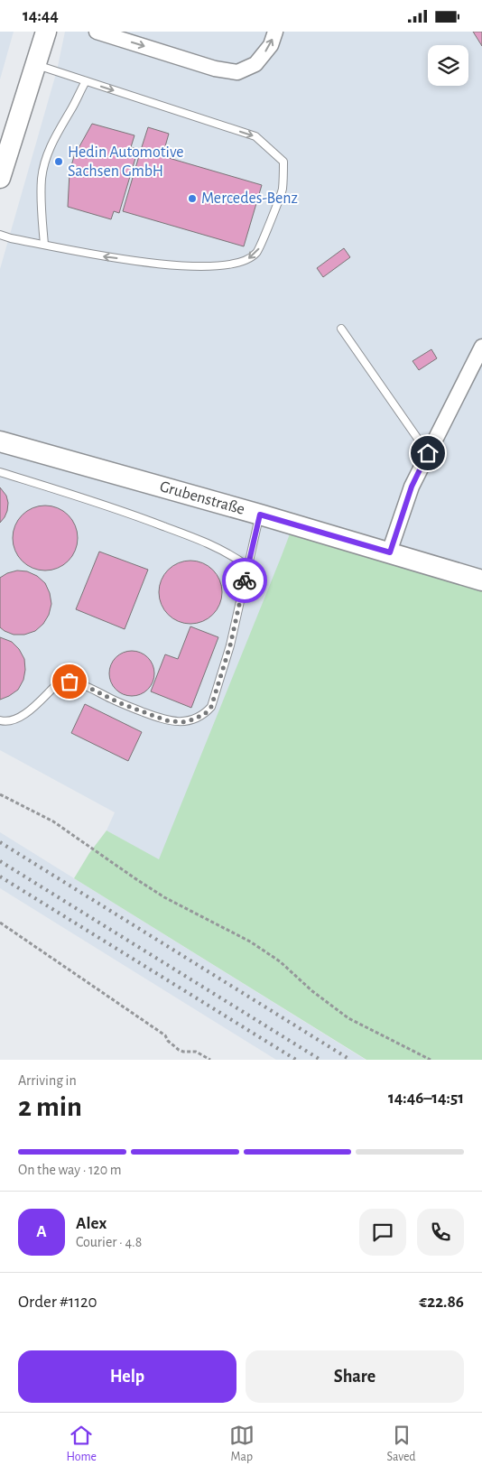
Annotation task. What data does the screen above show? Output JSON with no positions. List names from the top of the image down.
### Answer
{
  "streets": {
    "street": ["Grubenstraße"]
  },
  "places": ["Hedin Automotive Sachsen GmbH", "Mercedes-Benz"],
  "page": {
    "status": "14:44",
    "heading": ["2 min", "Arriving in", "14:46–14:51"],
    "panel": [
      "Alex",
      "Courier · 4.8",
      "Order #1120",
      "€22.86"
    ],
    "bar": "On the way · 120 m",
    "round": "A",
    "buttons": ["Help", "Share"],
    "tabs": ["Home", "Map", "Saved"]
  }
}
